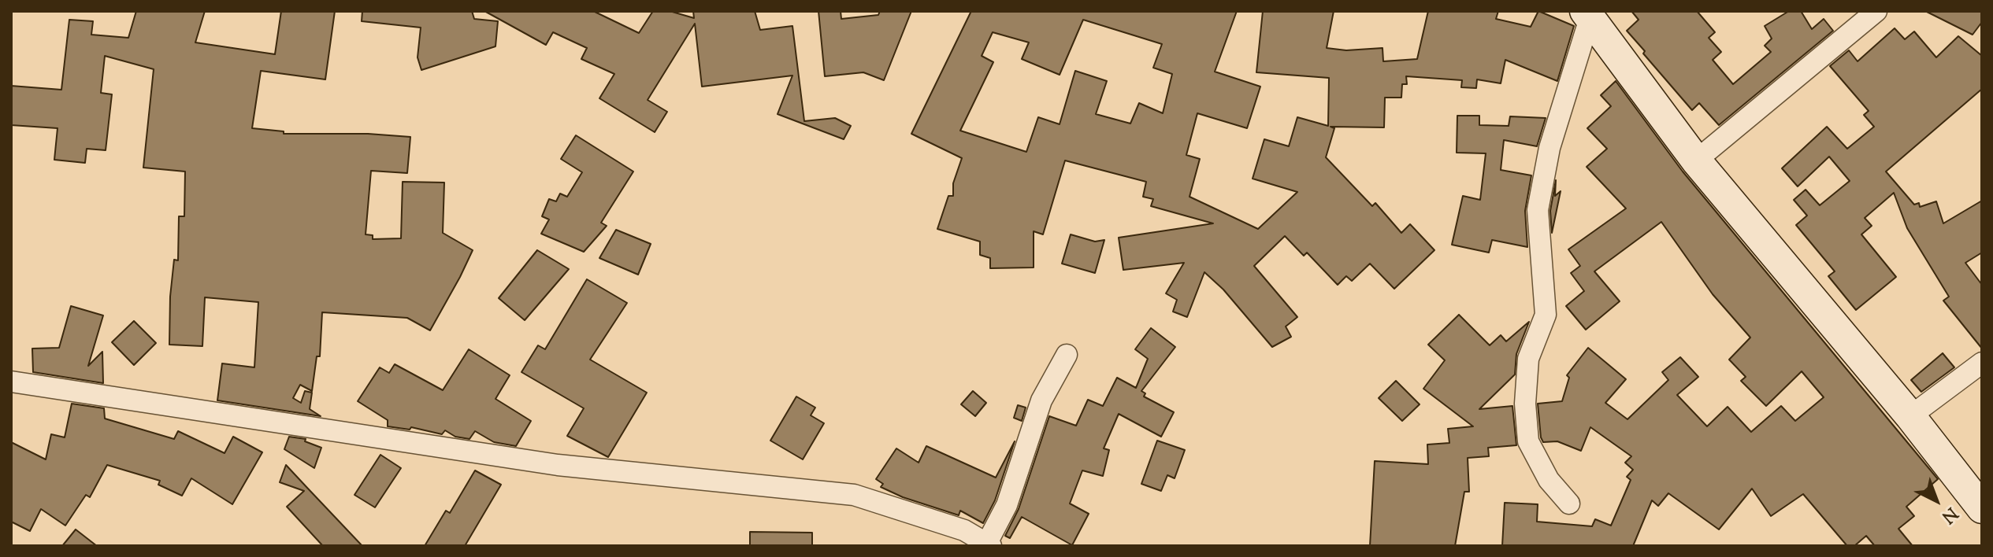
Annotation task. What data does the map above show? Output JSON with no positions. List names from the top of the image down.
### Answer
{
  "north": "bottom right"
}
